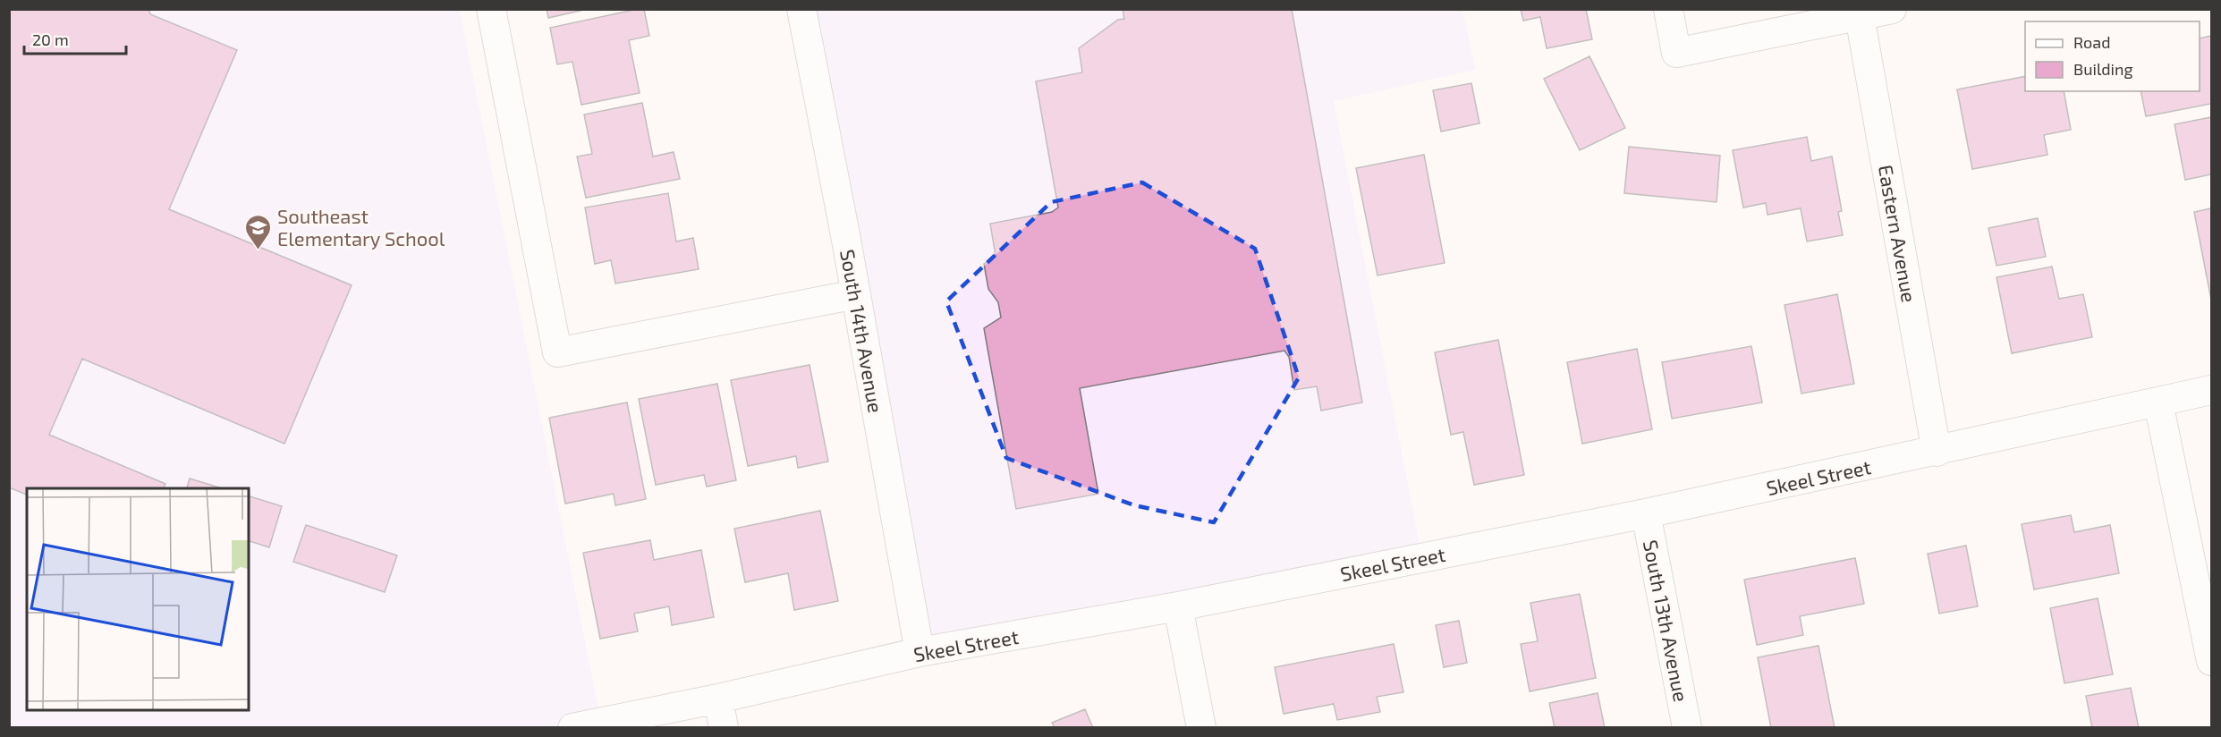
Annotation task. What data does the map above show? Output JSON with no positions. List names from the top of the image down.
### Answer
{
  "streets": {
    "street": [
      "Eastern Avenue",
      "South 14th Avenue",
      "Skeel Street",
      "South 13th Avenue"
    ]
  },
  "crossings": [
    ["Eastern Avenue", "Skeel Street"],
    ["South 14th Avenue", "Skeel Street"],
    ["Skeel Street", "South 13th Avenue"]
  ],
  "places": {
    "school or university": ["Southeast Elementary School"]
  },
  "legend": ["Road", "Building"],
  "scale_bar": "20 m"
}
